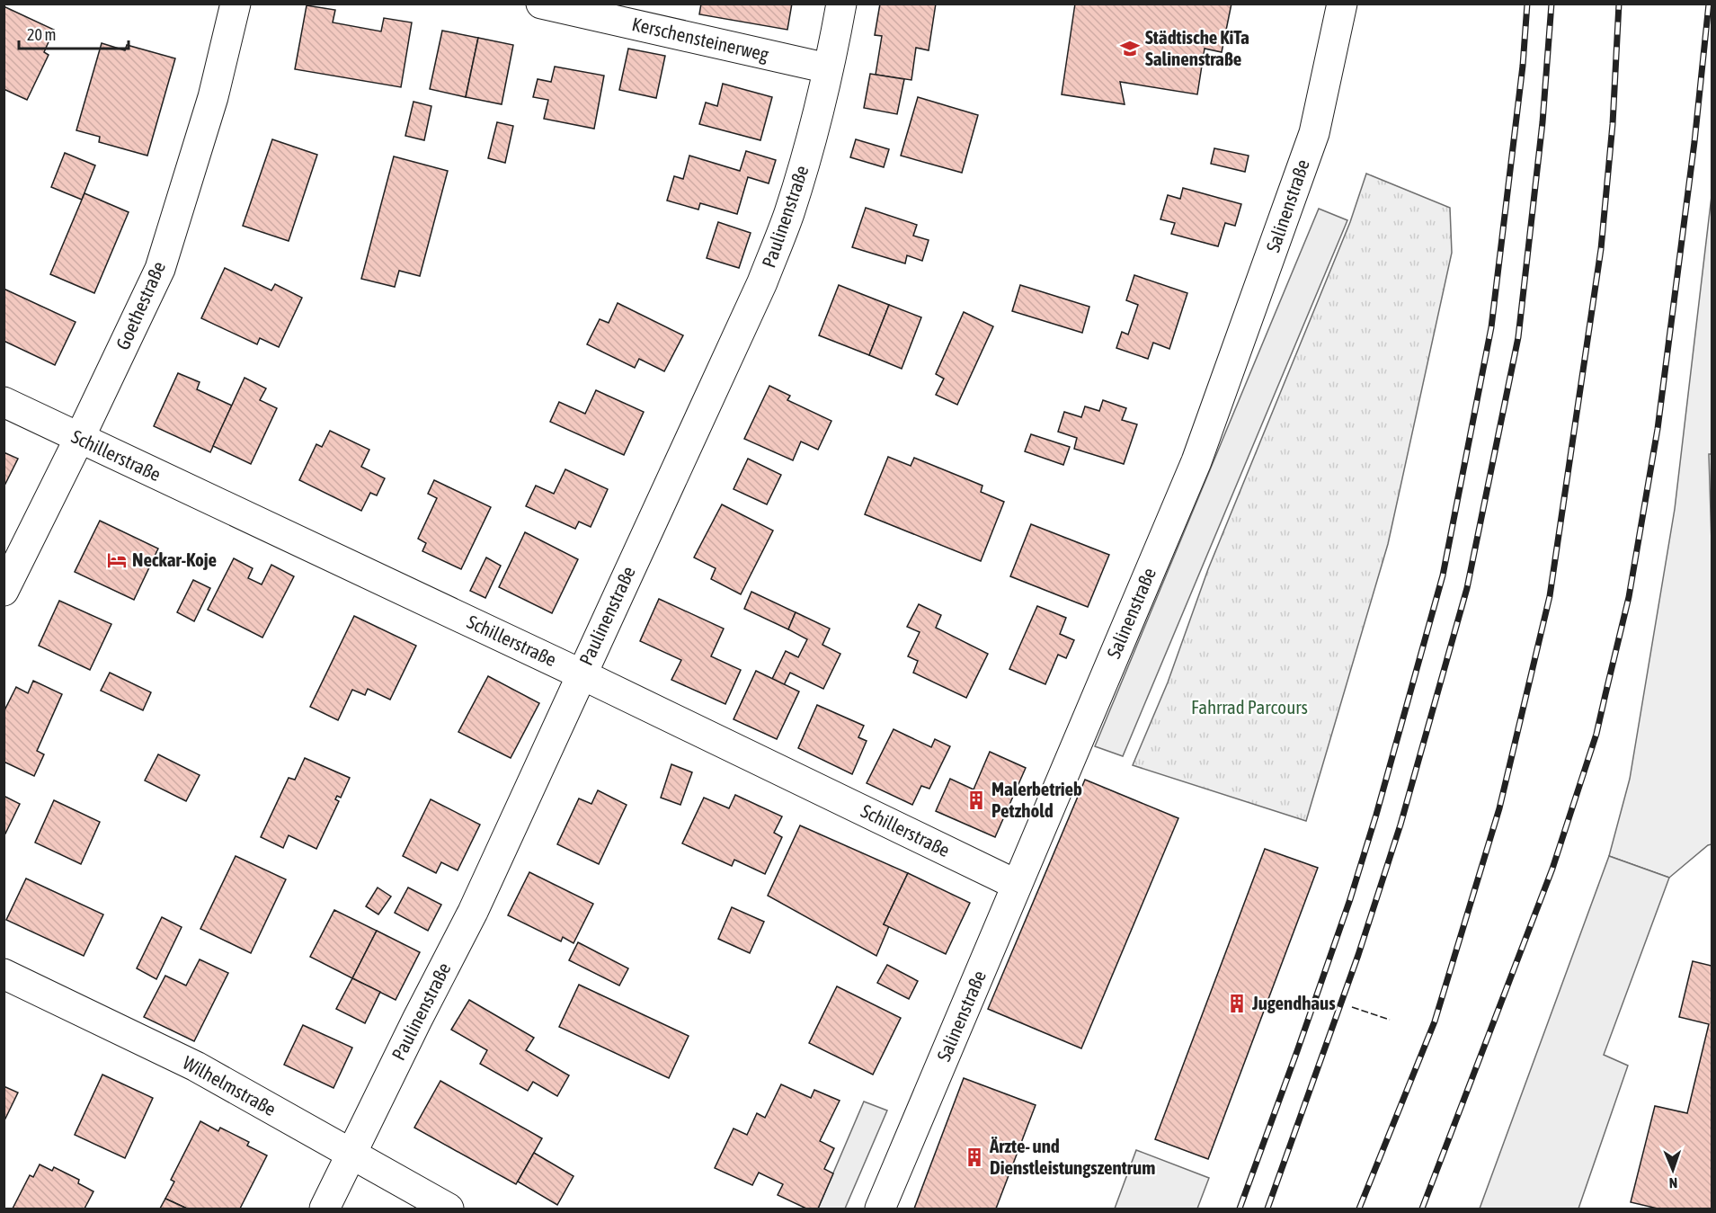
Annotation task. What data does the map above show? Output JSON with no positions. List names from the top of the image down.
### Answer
{
  "streets": {
    "street": [
      "Kerschensteinerweg",
      "Salinenstraße",
      "Paulinenstraße",
      "Goethestraße",
      "Schillerstraße",
      "Wilhelmstraße"
    ]
  },
  "crossings": [
    ["Kerschensteinerweg", "Paulinenstraße"],
    ["Salinenstraße", "Schillerstraße"],
    ["Paulinenstraße", "Schillerstraße"],
    ["Paulinenstraße", "Wilhelmstraße"],
    ["Goethestraße", "Schillerstraße"]
  ],
  "parks": ["Fahrrad Parcours"],
  "places": {
    "school or university": ["Städtische KiTa Salinenstraße"],
    "hotel": ["Neckar-Koje"],
    "building": ["Malerbetrieb Petzhold", "Jugendhaus", "Ärzte- und Dienstleistungszentrum"]
  },
  "scale_bar": "20 m",
  "north": "bottom"
}
